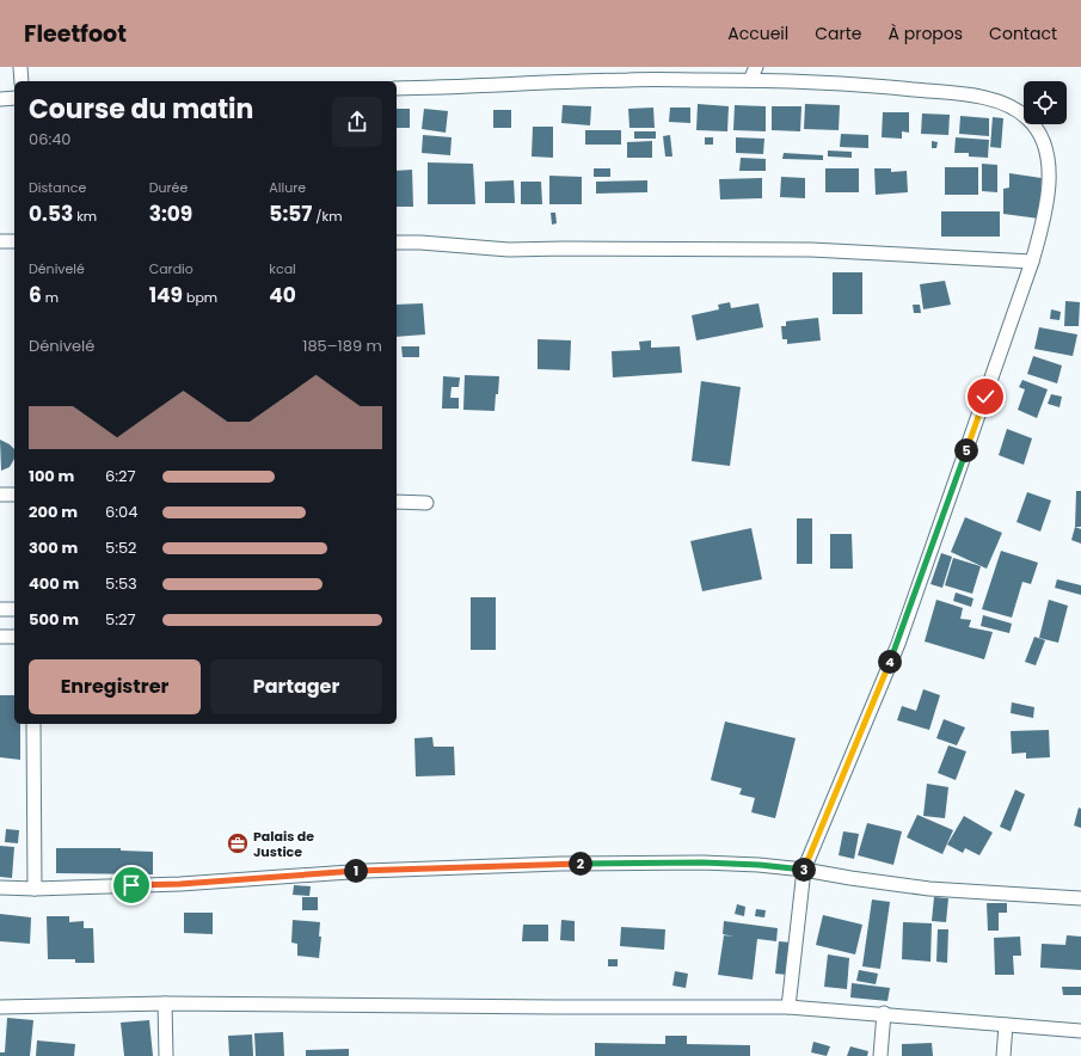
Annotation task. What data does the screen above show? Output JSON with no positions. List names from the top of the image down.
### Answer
{
  "places": {
    "office": ["Palais de Justice"]
  },
  "page": {
    "header": "Fleetfoot",
    "nav": [
      "Accueil",
      "Carte",
      "À propos",
      "Contact"
    ],
    "heading": ["Course du matin", "06:40"],
    "stats": [
      ["Distance", "0.53 km"],
      ["Durée", "3:09"],
      ["Allure", "5:57 /km"],
      ["Dénivelé", "6 m"],
      ["Cardio", "149 bpm"],
      ["kcal", "40"]
    ],
    "chart": ["Dénivelé", "185–189 m"],
    "pins": [
      "5",
      "4",
      "2",
      "3",
      "1"
    ],
    "list": [
      {
        "name": "100 m",
        "note": "6:27"
      },
      {
        "name": "200 m",
        "note": "6:04"
      },
      {
        "name": "300 m",
        "note": "5:52"
      },
      {
        "name": "400 m",
        "note": "5:53"
      },
      {
        "name": "500 m",
        "note": "5:27"
      }
    ],
    "buttons": ["Enregistrer", "Partager"]
  }
}
